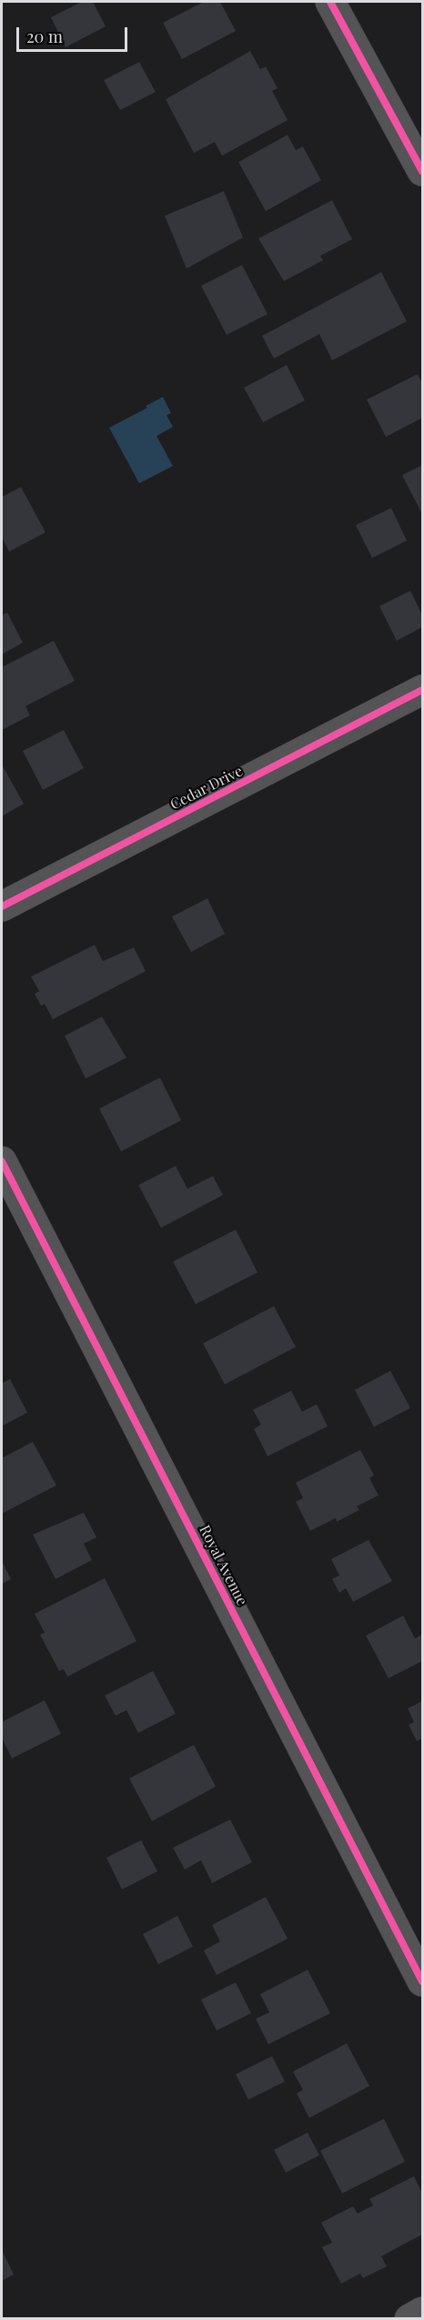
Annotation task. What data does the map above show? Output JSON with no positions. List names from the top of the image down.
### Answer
{
  "streets": {
    "street": ["Cedar Drive", "Royal Avenue"]
  },
  "scale_bar": "20 m"
}
